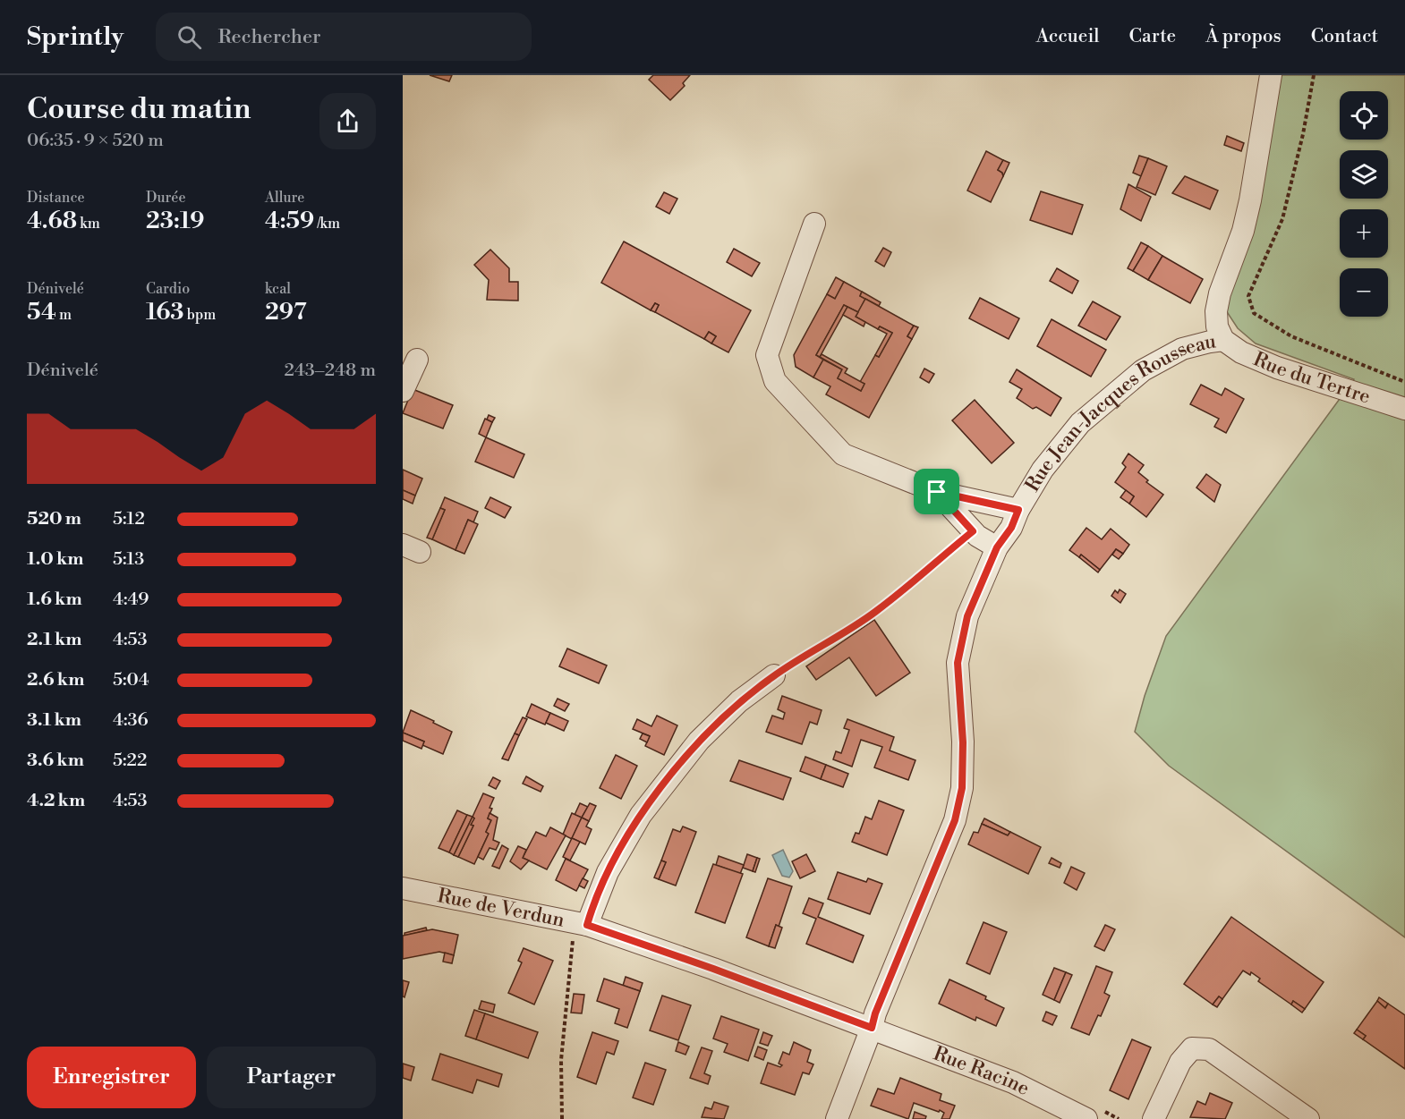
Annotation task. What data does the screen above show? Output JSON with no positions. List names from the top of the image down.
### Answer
{
  "streets": {
    "street": [
      "Rue du Tertre",
      "Rue Jean-Jacques Rousseau",
      "Rue de Verdun",
      "Rue Racine"
    ]
  },
  "crossings": [
    ["Rue du Tertre", "Rue Jean-Jacques Rousseau"],
    ["Rue Jean-Jacques Rousseau", "Rue de Verdun"],
    ["Rue Jean-Jacques Rousseau", "Rue Racine"],
    ["Rue de Verdun", "Rue Racine"]
  ],
  "page": {
    "header": "Sprintly",
    "search": "Rechercher",
    "nav": [
      "Accueil",
      "Carte",
      "À propos",
      "Contact"
    ],
    "heading": ["Course du matin", "06:35 · 9 × 520 m"],
    "map_buttons": ["+", "−"],
    "stats": [
      ["Distance", "4.68 km"],
      ["Durée", "23:19"],
      ["Allure", "4:59 /km"],
      ["Dénivelé", "54 m"],
      ["Cardio", "163 bpm"],
      ["kcal", "297"]
    ],
    "chart": ["Dénivelé", "243–248 m"],
    "list": [
      {
        "name": "520 m",
        "note": "5:12"
      },
      {
        "name": "1.0 km",
        "note": "5:13"
      },
      {
        "name": "1.6 km",
        "note": "4:49"
      },
      {
        "name": "2.1 km",
        "note": "4:53"
      },
      {
        "name": "2.6 km",
        "note": "5:04"
      },
      {
        "name": "3.1 km",
        "note": "4:36"
      },
      {
        "name": "3.6 km",
        "note": "5:22"
      },
      {
        "name": "4.2 km",
        "note": "4:53"
      }
    ],
    "buttons": ["Enregistrer", "Partager"]
  }
}
